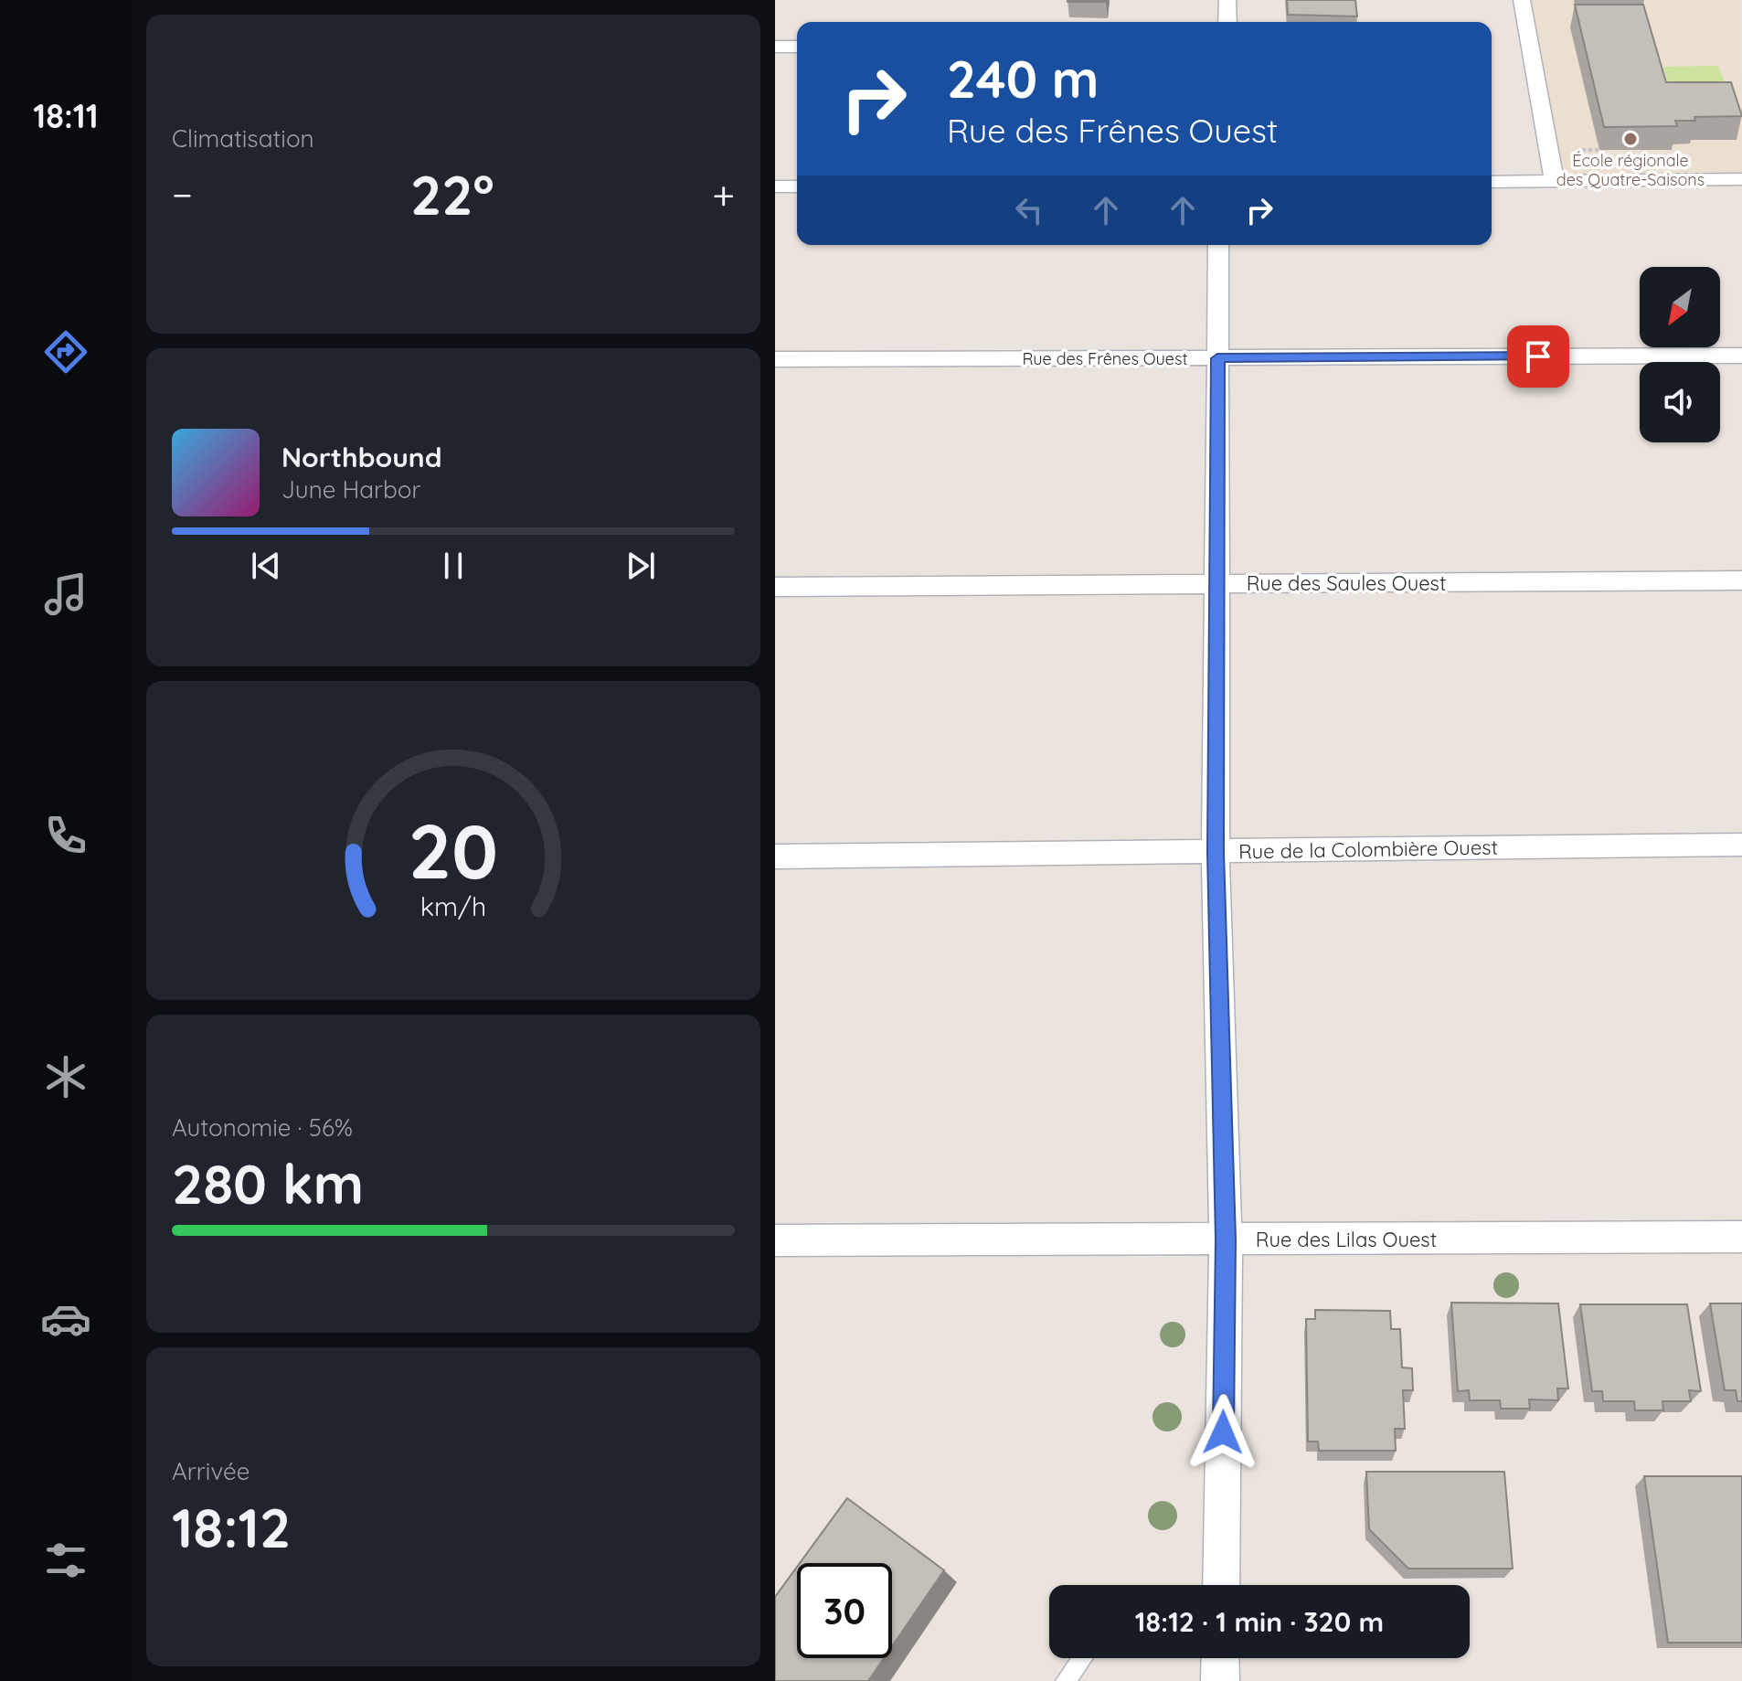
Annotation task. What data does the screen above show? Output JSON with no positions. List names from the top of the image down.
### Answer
{
  "streets": {
    "street": [
      "Rue des Frênes Ouest",
      "Rue des Saules Ouest",
      "Rue de la Colombière Ouest",
      "Rue des Lilas Ouest"
    ]
  },
  "places": ["École régionale des Quatre-Saisons"],
  "north": "bottom left",
  "page": {
    "tabs": "18:11",
    "tile": [
      "Climatisation",
      ["Autonomie · 56%", "280 km"],
      ["Arrivée", "18:12"]
    ],
    "turn": ["240 m", "Rue des Frênes Ouest"],
    "heat": ["−", "22°", "+"],
    "song": ["Northbound", "June Harbor"],
    "limit": "30",
    "trip": "18:12 · 1 min · 320 m",
    "gauge": ["20", "km/h"]
  }
}
